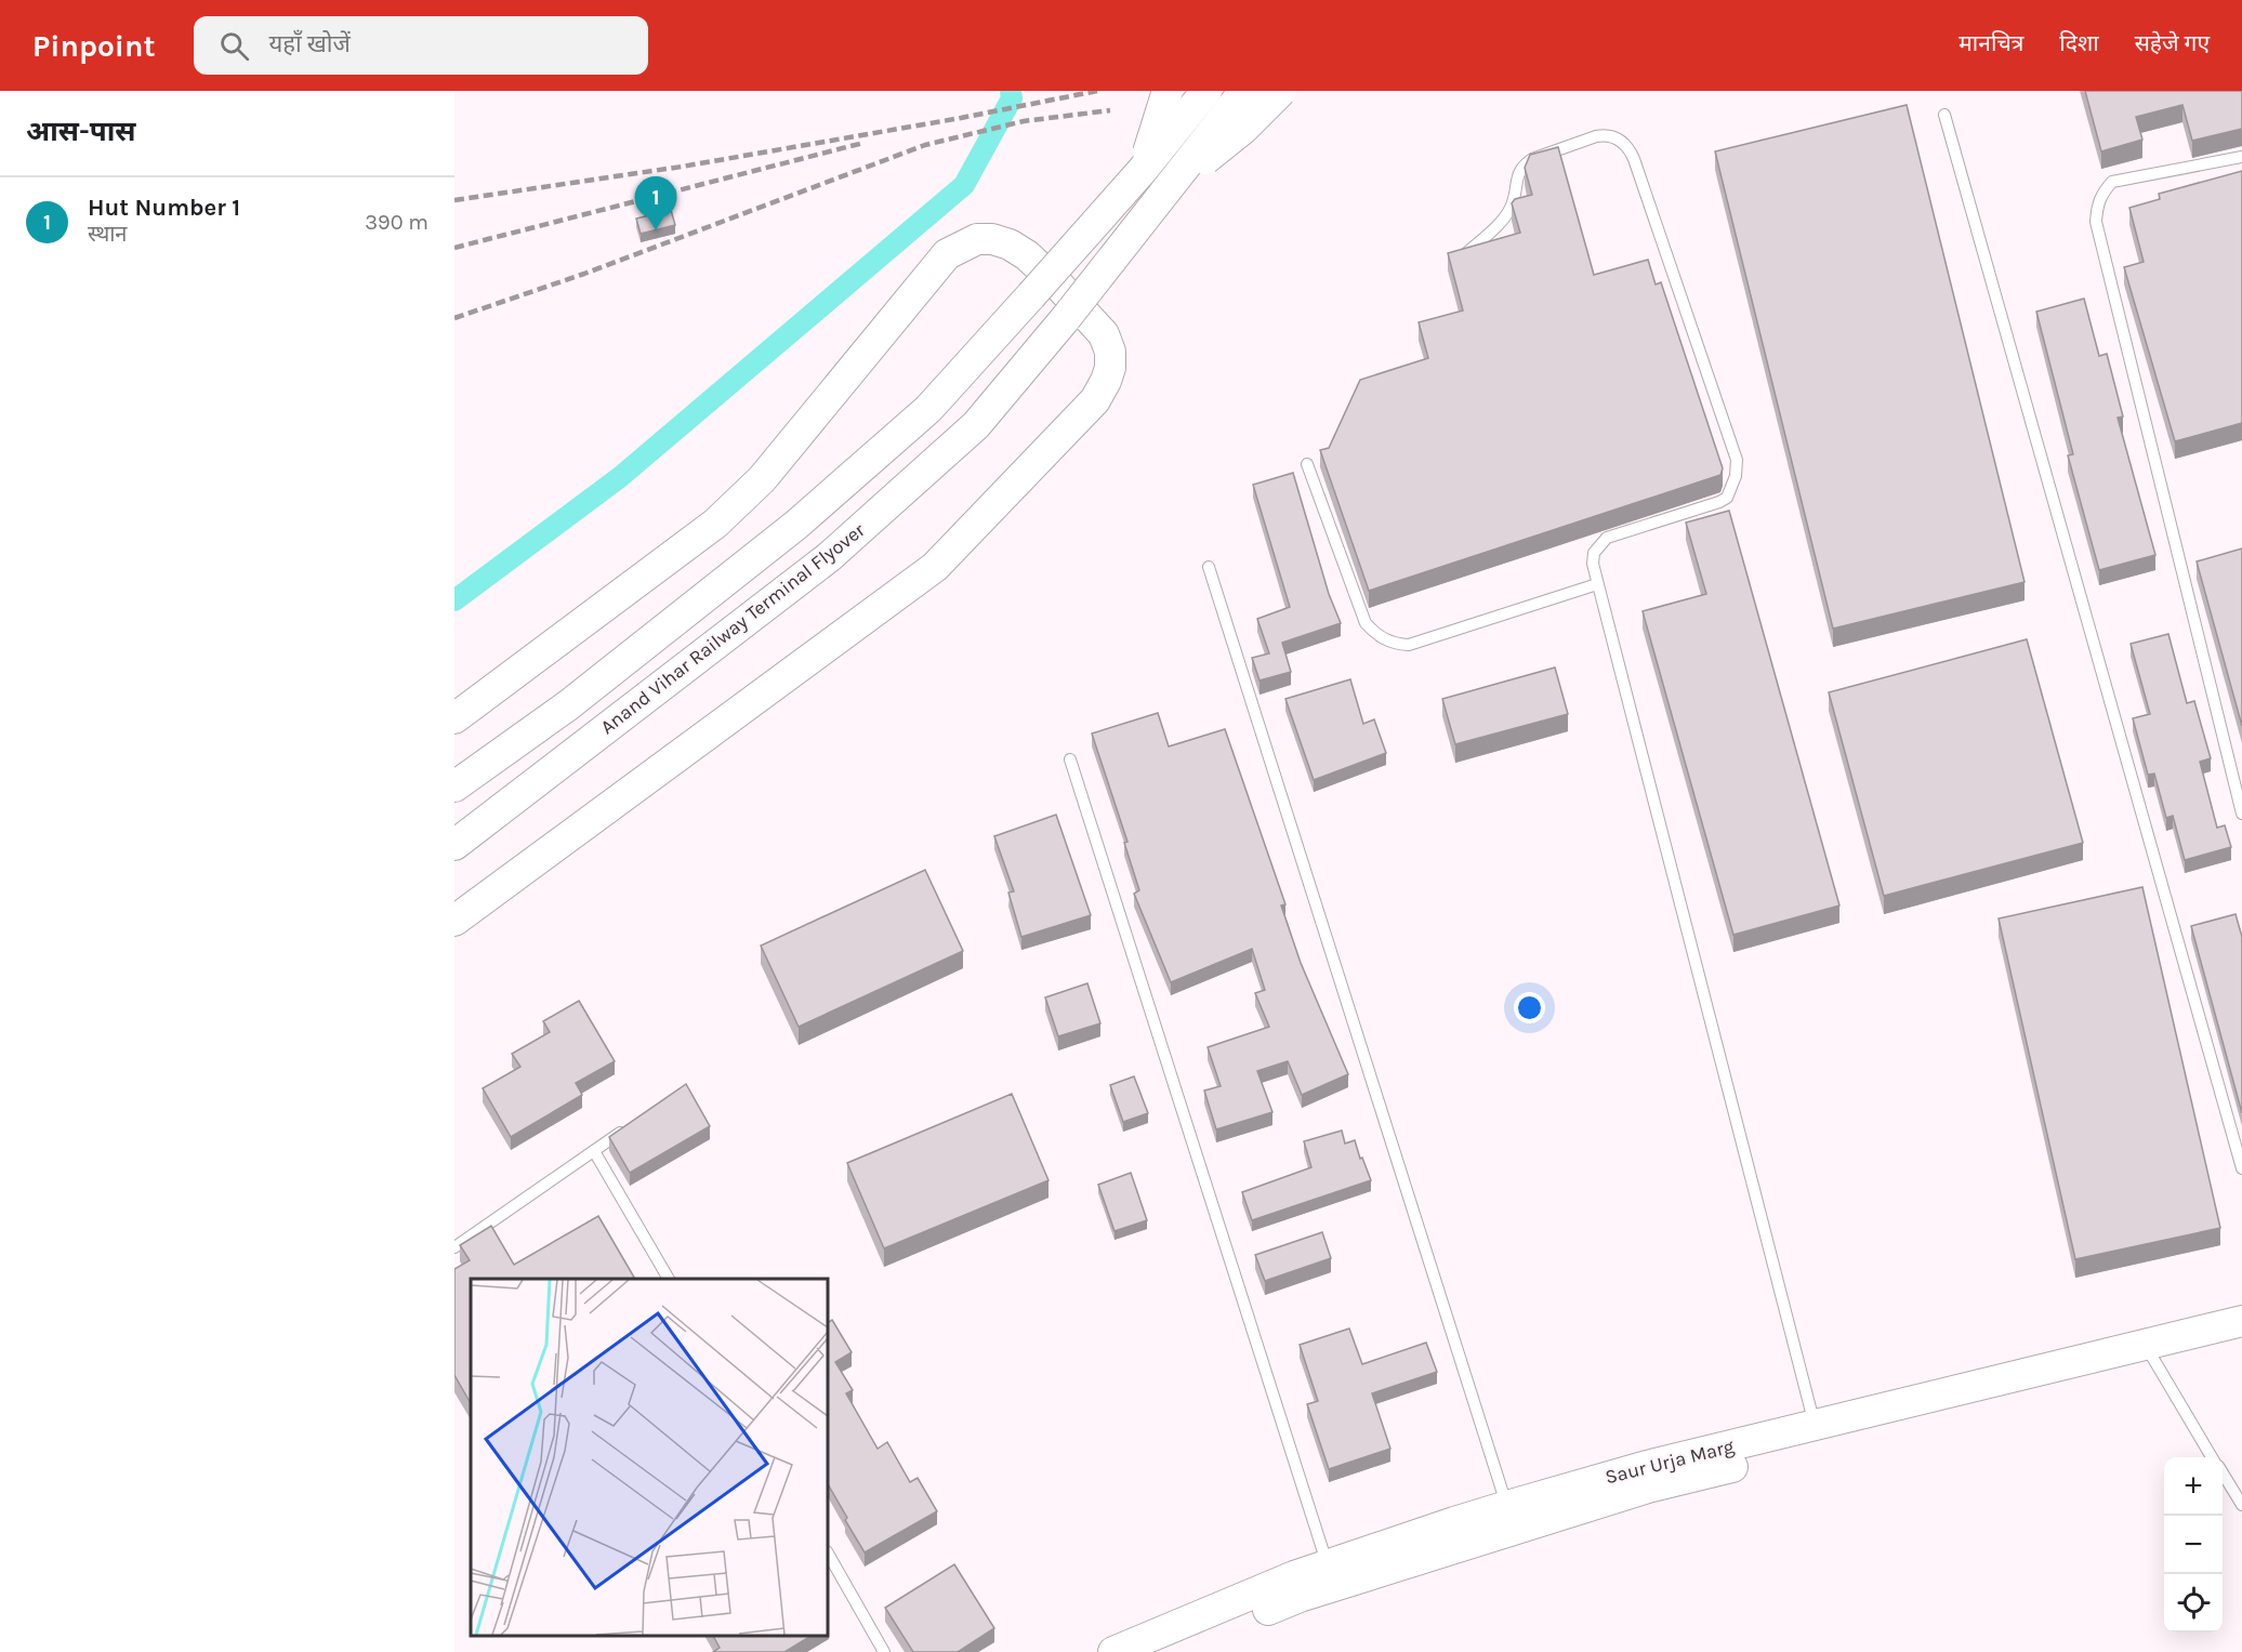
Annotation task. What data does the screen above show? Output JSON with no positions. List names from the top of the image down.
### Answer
{
  "streets": {
    "main road": ["Anand Vihar Railway Terminal Flyover", "Saur Urja Marg"]
  },
  "page": {
    "header": "Pinpoint",
    "search": "यहाँ खोजें",
    "nav": ["मानचित्र", "दिशा", "सहेजे गए"],
    "heading": "आस-पास",
    "list": [
      {
        "mark": "1",
        "name": "Hut Number 1",
        "note": "स्थान",
        "value": "390 m"
      }
    ],
    "pins": "1",
    "map_buttons": ["+", "−"]
  }
}
